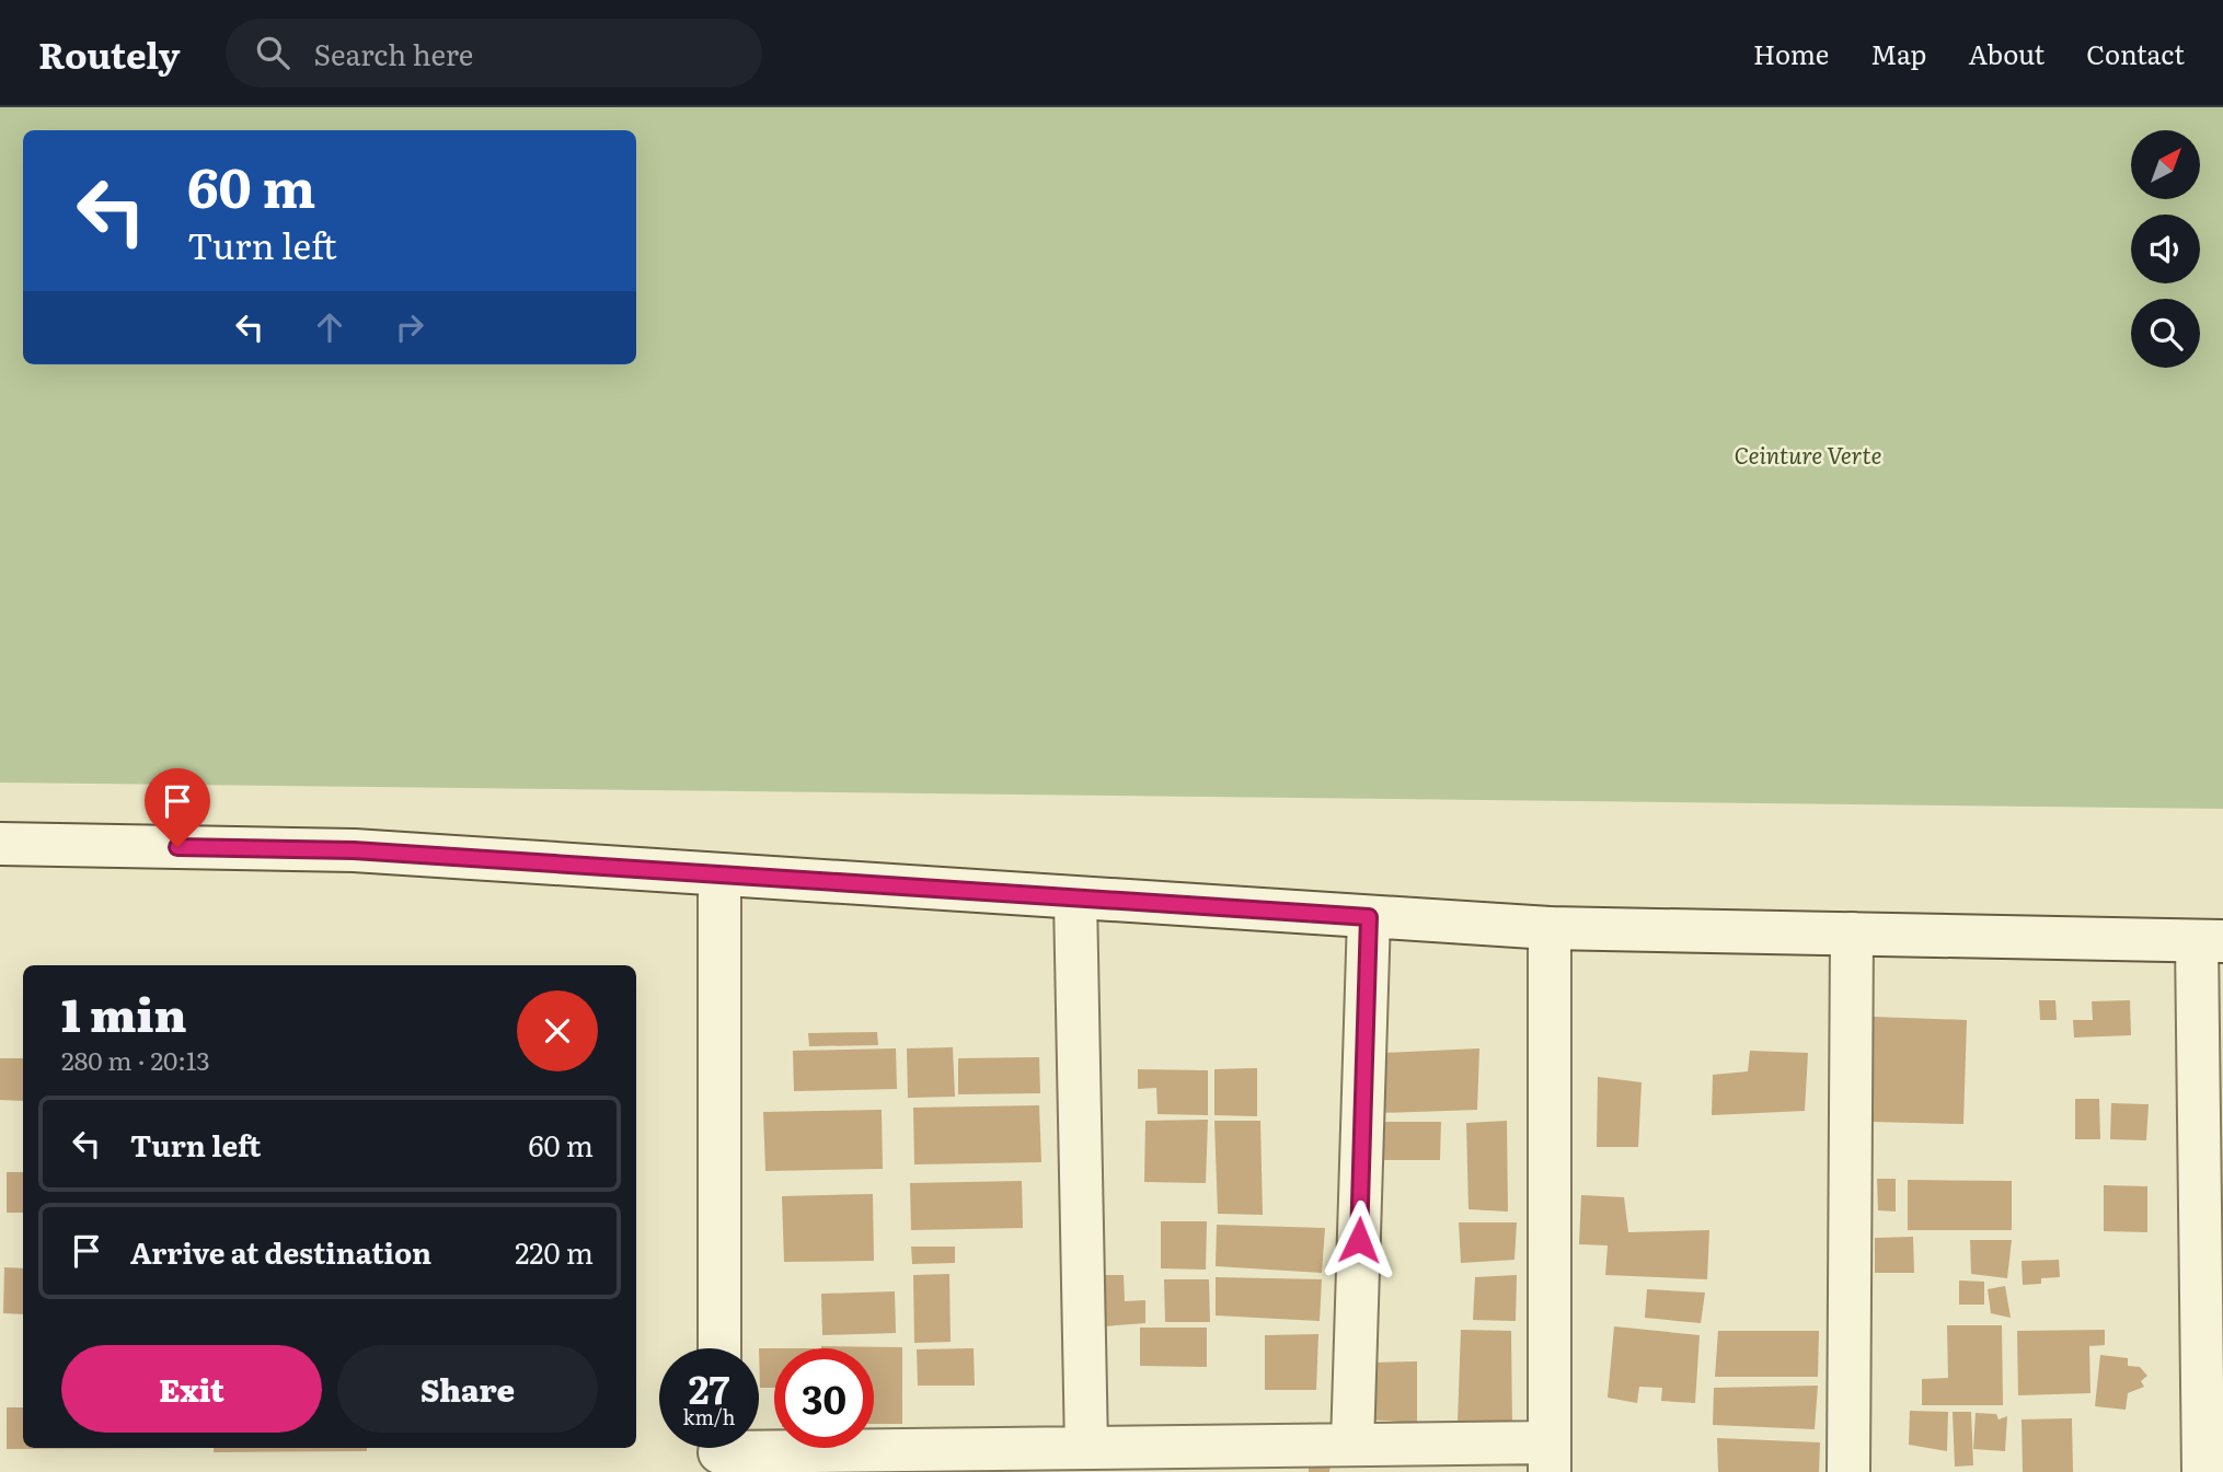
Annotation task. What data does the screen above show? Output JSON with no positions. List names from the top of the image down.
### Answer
{
  "parks": ["Ceinture Verte"],
  "north": "top right",
  "page": {
    "header": "Routely",
    "search": "Search here",
    "nav": [
      "Home",
      "Map",
      "About",
      "Contact"
    ],
    "turn": ["60 m", "Turn left"],
    "heading": ["1 min", "280 m · 20:13"],
    "list": [
      {
        "name": "Turn left",
        "value": "60 m"
      },
      {
        "name": "Arrive at destination",
        "value": "220 m"
      }
    ],
    "buttons": ["Exit", "Share"],
    "speed": "27 km/h",
    "limit": "30"
  }
}
